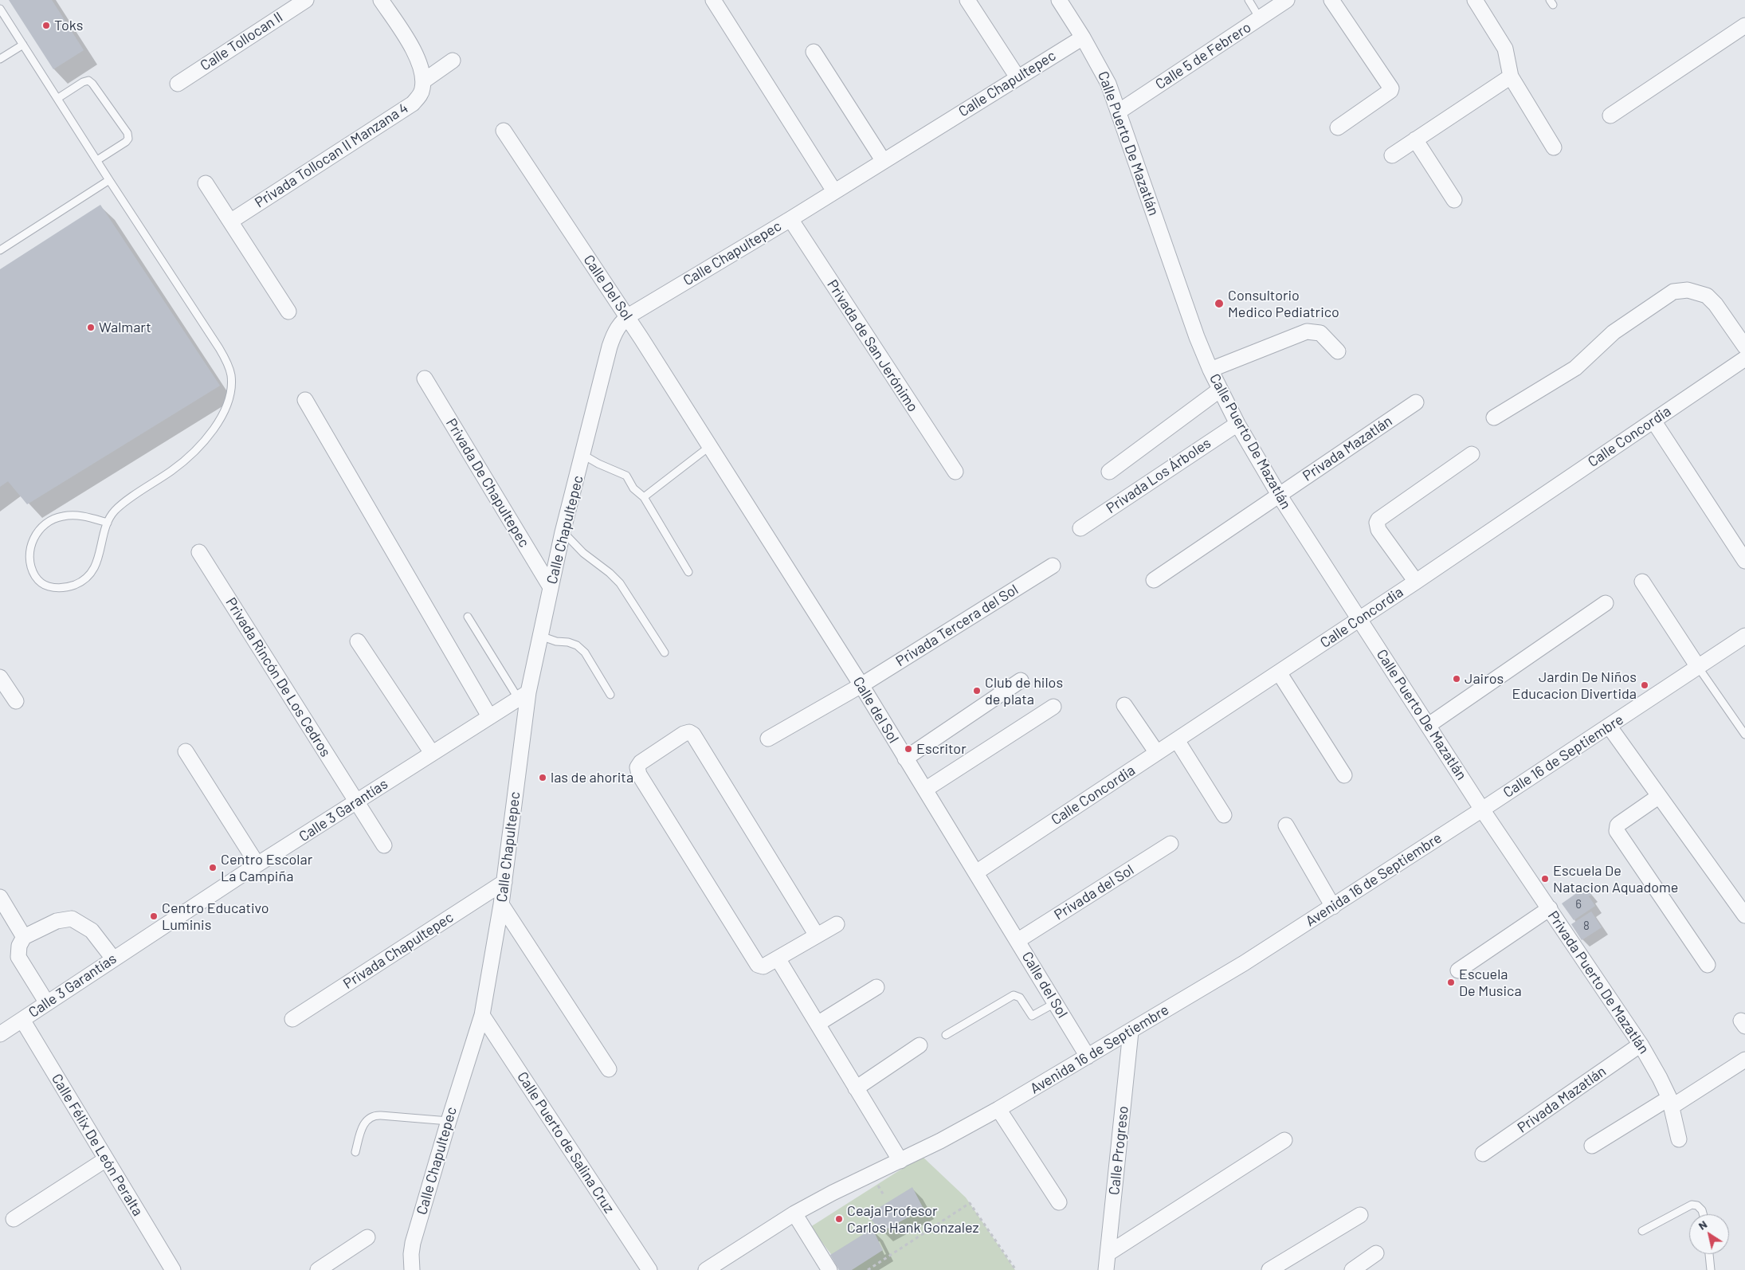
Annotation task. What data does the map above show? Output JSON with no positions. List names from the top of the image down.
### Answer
{
  "streets": {
    "street": [
      "Calle Tollocan ll",
      "Calle 5 de Febrero",
      "Calle Chapultepec",
      "Calle Puerto De Mazatlán",
      "Privada Tollocan II Manzana 4",
      "Calle Del Sol",
      "Privada de San Jerónimo",
      "Calle Concordia",
      "Privada Mazatlán",
      "Privada Los Árboles",
      "Privada De Chapultepec",
      "Privada Tercera del Sol",
      "Privada Rincón De Los Cedros",
      "Calle del Sol",
      "Calle 16 de Septiembre",
      "Calle 3 Garantías",
      "Avenida 16 de Septiembre",
      "Privada del Sol",
      "Privada Chapultepec",
      "Privada Puerto De Mazatlán",
      "Calle Puerto de Salina Cruz",
      "Calle Félix De León Peralta",
      "Calle Progreso"
    ]
  },
  "crossings": [
    ["Calle 5 de Febrero", "Calle Puerto De Mazatlán"],
    ["Calle Chapultepec", "Calle Puerto De Mazatlán"],
    ["Calle Chapultepec", "Calle Del Sol"],
    ["Calle Chapultepec", "Privada de San Jerónimo"],
    ["Calle Chapultepec", "Privada De Chapultepec"],
    ["Calle Chapultepec", "Calle 3 Garantías"],
    ["Calle Chapultepec", "Privada Chapultepec"],
    ["Calle Chapultepec", "Calle Puerto de Salina Cruz"],
    ["Calle Puerto De Mazatlán", "Calle Concordia"],
    ["Calle Puerto De Mazatlán", "Privada Mazatlán"],
    ["Calle Puerto De Mazatlán", "Privada Los Árboles"],
    ["Calle Puerto De Mazatlán", "Calle 16 de Septiembre"],
    ["Calle Puerto De Mazatlán", "Avenida 16 de Septiembre"],
    ["Calle Puerto De Mazatlán", "Privada Puerto De Mazatlán"],
    ["Calle Del Sol", "Calle del Sol"],
    ["Calle Concordia", "Calle del Sol"],
    ["Privada Mazatlán", "Privada Puerto De Mazatlán"],
    ["Privada Tercera del Sol", "Calle del Sol"],
    ["Privada Rincón De Los Cedros", "Calle 3 Garantías"],
    ["Calle del Sol", "Avenida 16 de Septiembre"],
    ["Calle del Sol", "Privada del Sol"],
    ["Calle 16 de Septiembre", "Avenida 16 de Septiembre"],
    ["Calle 16 de Septiembre", "Privada Puerto De Mazatlán"],
    ["Calle 3 Garantías", "Calle Félix De León Peralta"],
    ["Avenida 16 de Septiembre", "Privada Puerto De Mazatlán"],
    ["Avenida 16 de Septiembre", "Calle Progreso"]
  ],
  "places": [
    "Toks",
    "Consultorio Medico Pediatrico",
    "Walmart",
    "Jairos",
    "Jardin De Niños Educacion Divertida",
    "Club de hilos de plata",
    "Escritor",
    "las de ahorita",
    "Centro Escolar La Campiña",
    "Escuela De Natacion Aquadome",
    "Centro Educativo Luminis",
    "Escuela De Musica",
    "Ceaja Profesor Carlos Hank Gonzalez"
  ],
  "house_numbers": ["6", "8"],
  "north": "top left"
}
